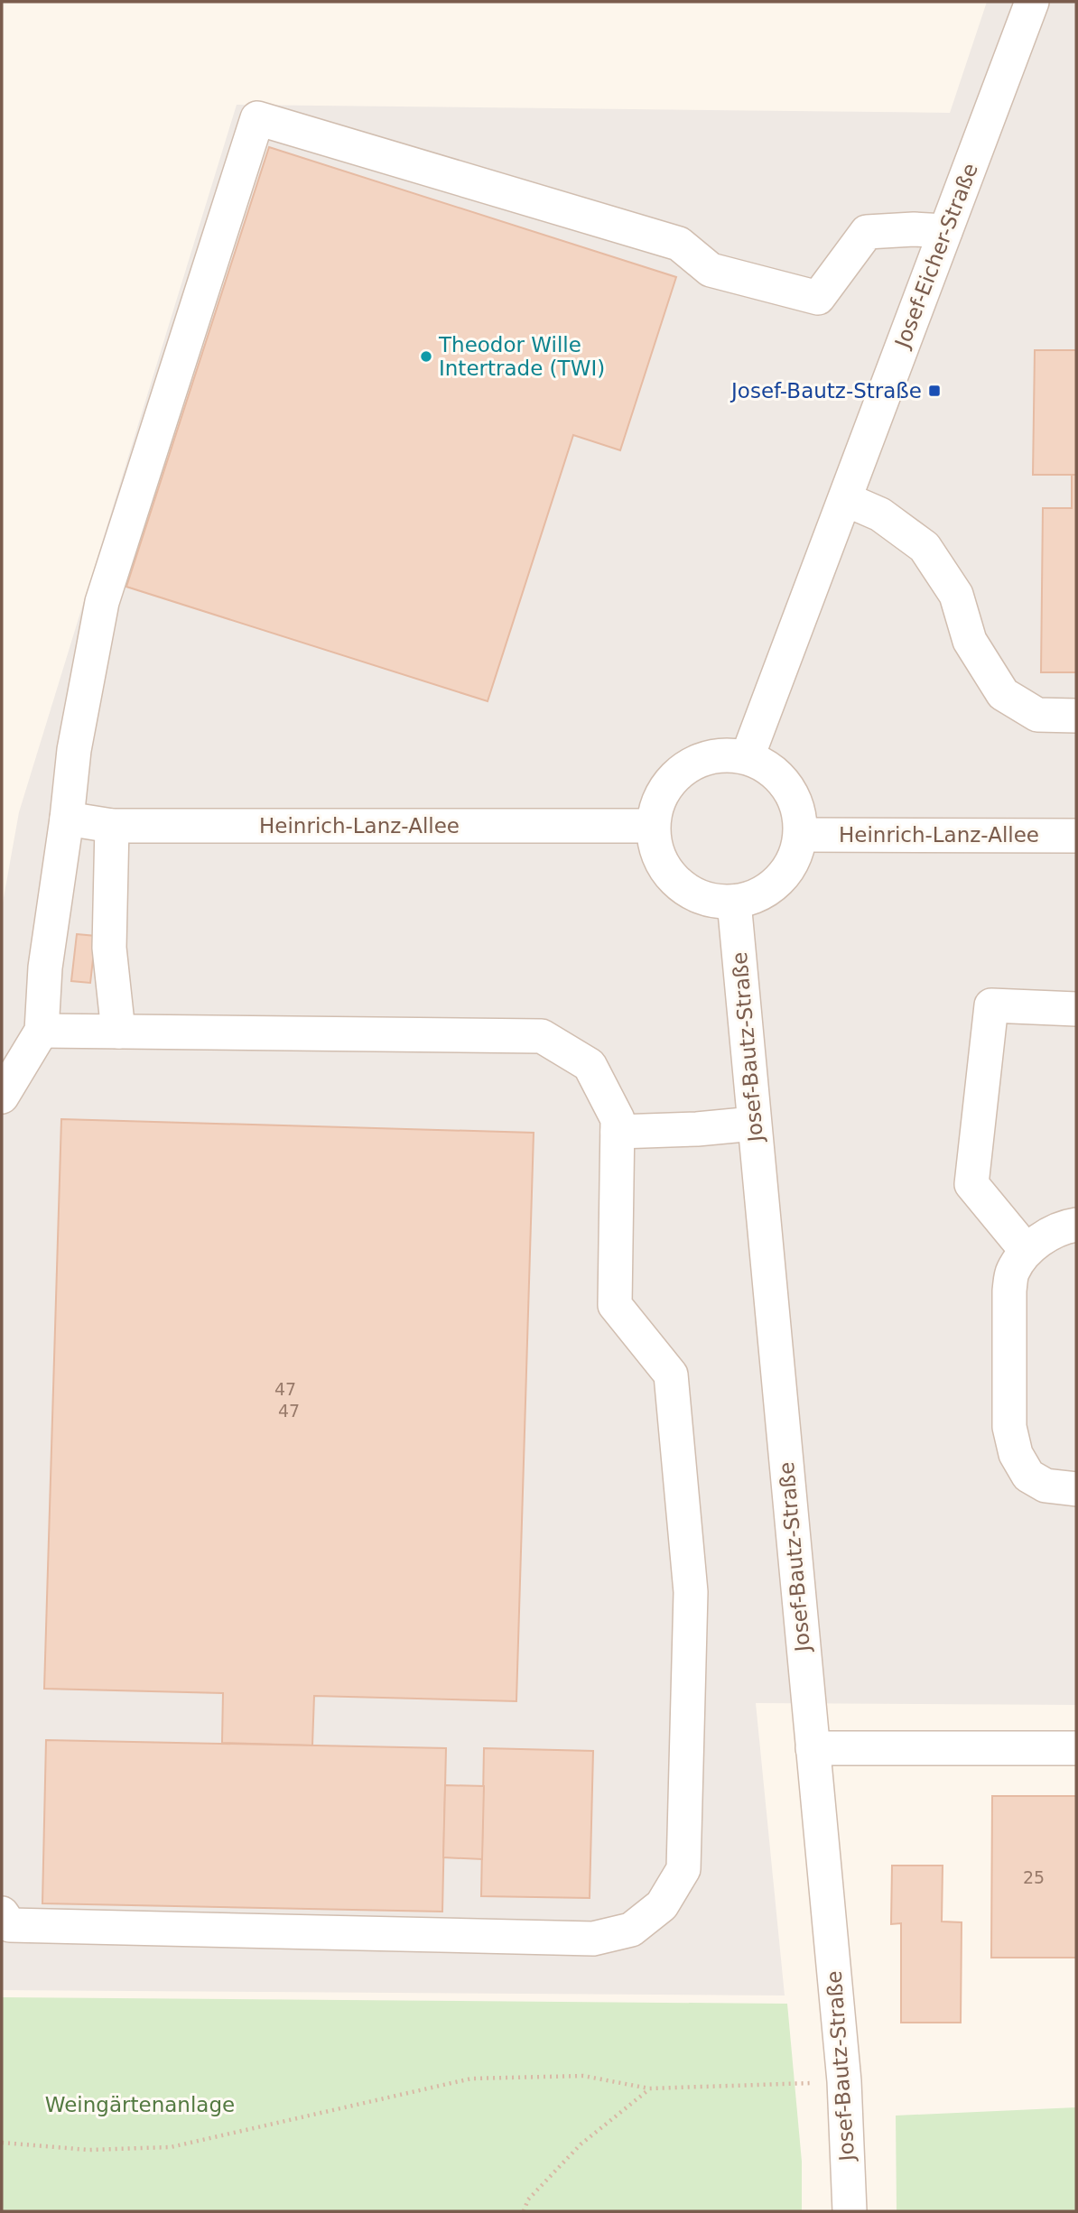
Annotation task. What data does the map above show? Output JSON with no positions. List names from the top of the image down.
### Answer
{
  "streets": {
    "street": ["Josef-Eicher-Straße", "Heinrich-Lanz-Allee", "Josef-Bautz-Straße"]
  },
  "crossings": [
    ["Josef-Eicher-Straße", "Heinrich-Lanz-Allee"],
    ["Josef-Eicher-Straße", "Josef-Bautz-Straße"],
    ["Heinrich-Lanz-Allee", "Josef-Bautz-Straße"]
  ],
  "parks": ["Weingärtenanlage"],
  "places": {
    "other": ["Theodor Wille Intertrade (TWI)"],
    "transit": ["Josef-Bautz-Straße"]
  },
  "house_numbers": ["47", "47", "25"]
}
